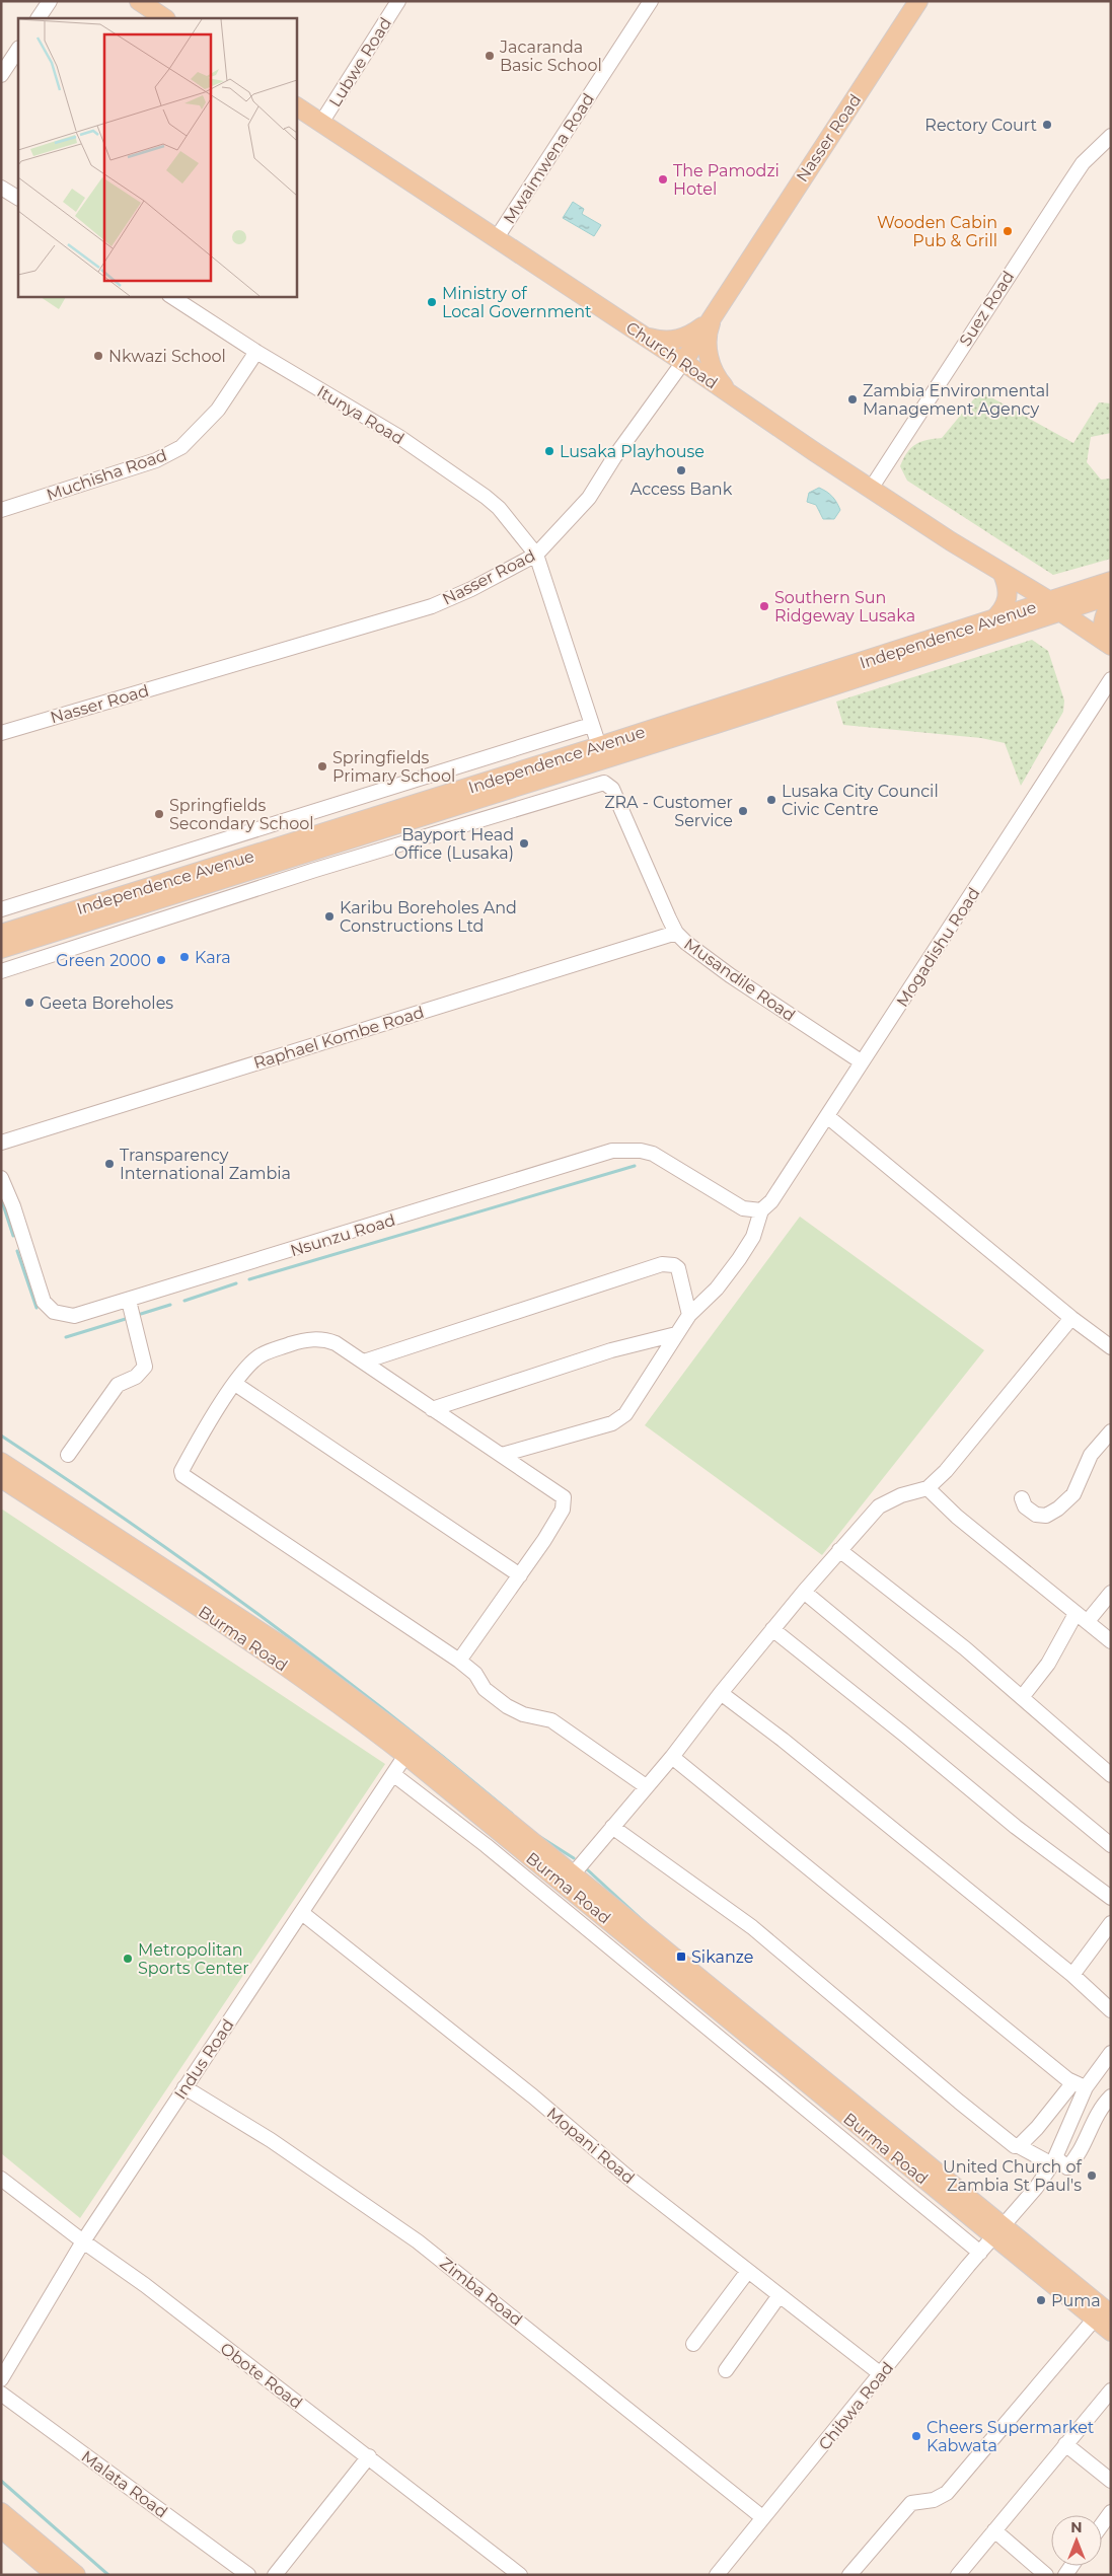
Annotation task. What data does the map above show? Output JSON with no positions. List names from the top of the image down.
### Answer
{
  "streets": {
    "main road": [
      "Nasser Road",
      "Church Road",
      "Independence Avenue",
      "Burma Road"
    ],
    "street": [
      "Lubwe Road",
      "Mwaimwena Road",
      "Suez Road",
      "Itunya Road",
      "Muchisha Road",
      "Mogadishu Road",
      "Musandile Road",
      "Raphael Kombe Road",
      "Nsunzu Road",
      "Indus Road",
      "Mopani Road",
      "Zimba Road",
      "Obote Road",
      "Chibwa Road",
      "Malata Road"
    ]
  },
  "crossings": [
    ["Lubwe Road", "Church Road"],
    ["Nasser Road", "Church Road"],
    ["Nasser Road", "Itunya Road"],
    ["Mwaimwena Road", "Church Road"],
    ["Suez Road", "Church Road"],
    ["Church Road", "Independence Avenue"],
    ["Itunya Road", "Muchisha Road"],
    ["Mogadishu Road", "Musandile Road"],
    ["Mogadishu Road", "Nsunzu Road"],
    ["Musandile Road", "Raphael Kombe Road"],
    ["Burma Road", "Indus Road"],
    ["Burma Road", "Chibwa Road"],
    ["Indus Road", "Mopani Road"],
    ["Indus Road", "Zimba Road"],
    ["Indus Road", "Obote Road"],
    ["Mopani Road", "Chibwa Road"],
    ["Zimba Road", "Chibwa Road"]
  ],
  "places": {
    "other": [
      "Jacaranda Basic School",
      "Rectory Court",
      "The Pamodzi Hotel",
      "Wooden Cabin Pub & Grill",
      "Ministry of Local Government",
      "Nkwazi School",
      "Zambia Environmental Management Agency",
      "Lusaka Playhouse",
      "Access Bank",
      "Southern Sun Ridgeway Lusaka",
      "Springfields Primary School",
      "Lusaka City Council Civic Centre",
      "ZRA - Customer Service",
      "Springfields Secondary School",
      "Bayport Head Office (Lusaka)",
      "Karibu Boreholes And Constructions Ltd",
      "Kara",
      "Green 2000",
      "Geeta Boreholes",
      "Transparency International Zambia",
      "Metropolitan Sports Center",
      "United Church of Zambia St Paul's",
      "Puma",
      "Cheers Supermarket Kabwata"
    ],
    "transit": ["Sikanze"]
  },
  "north": "top"
}
